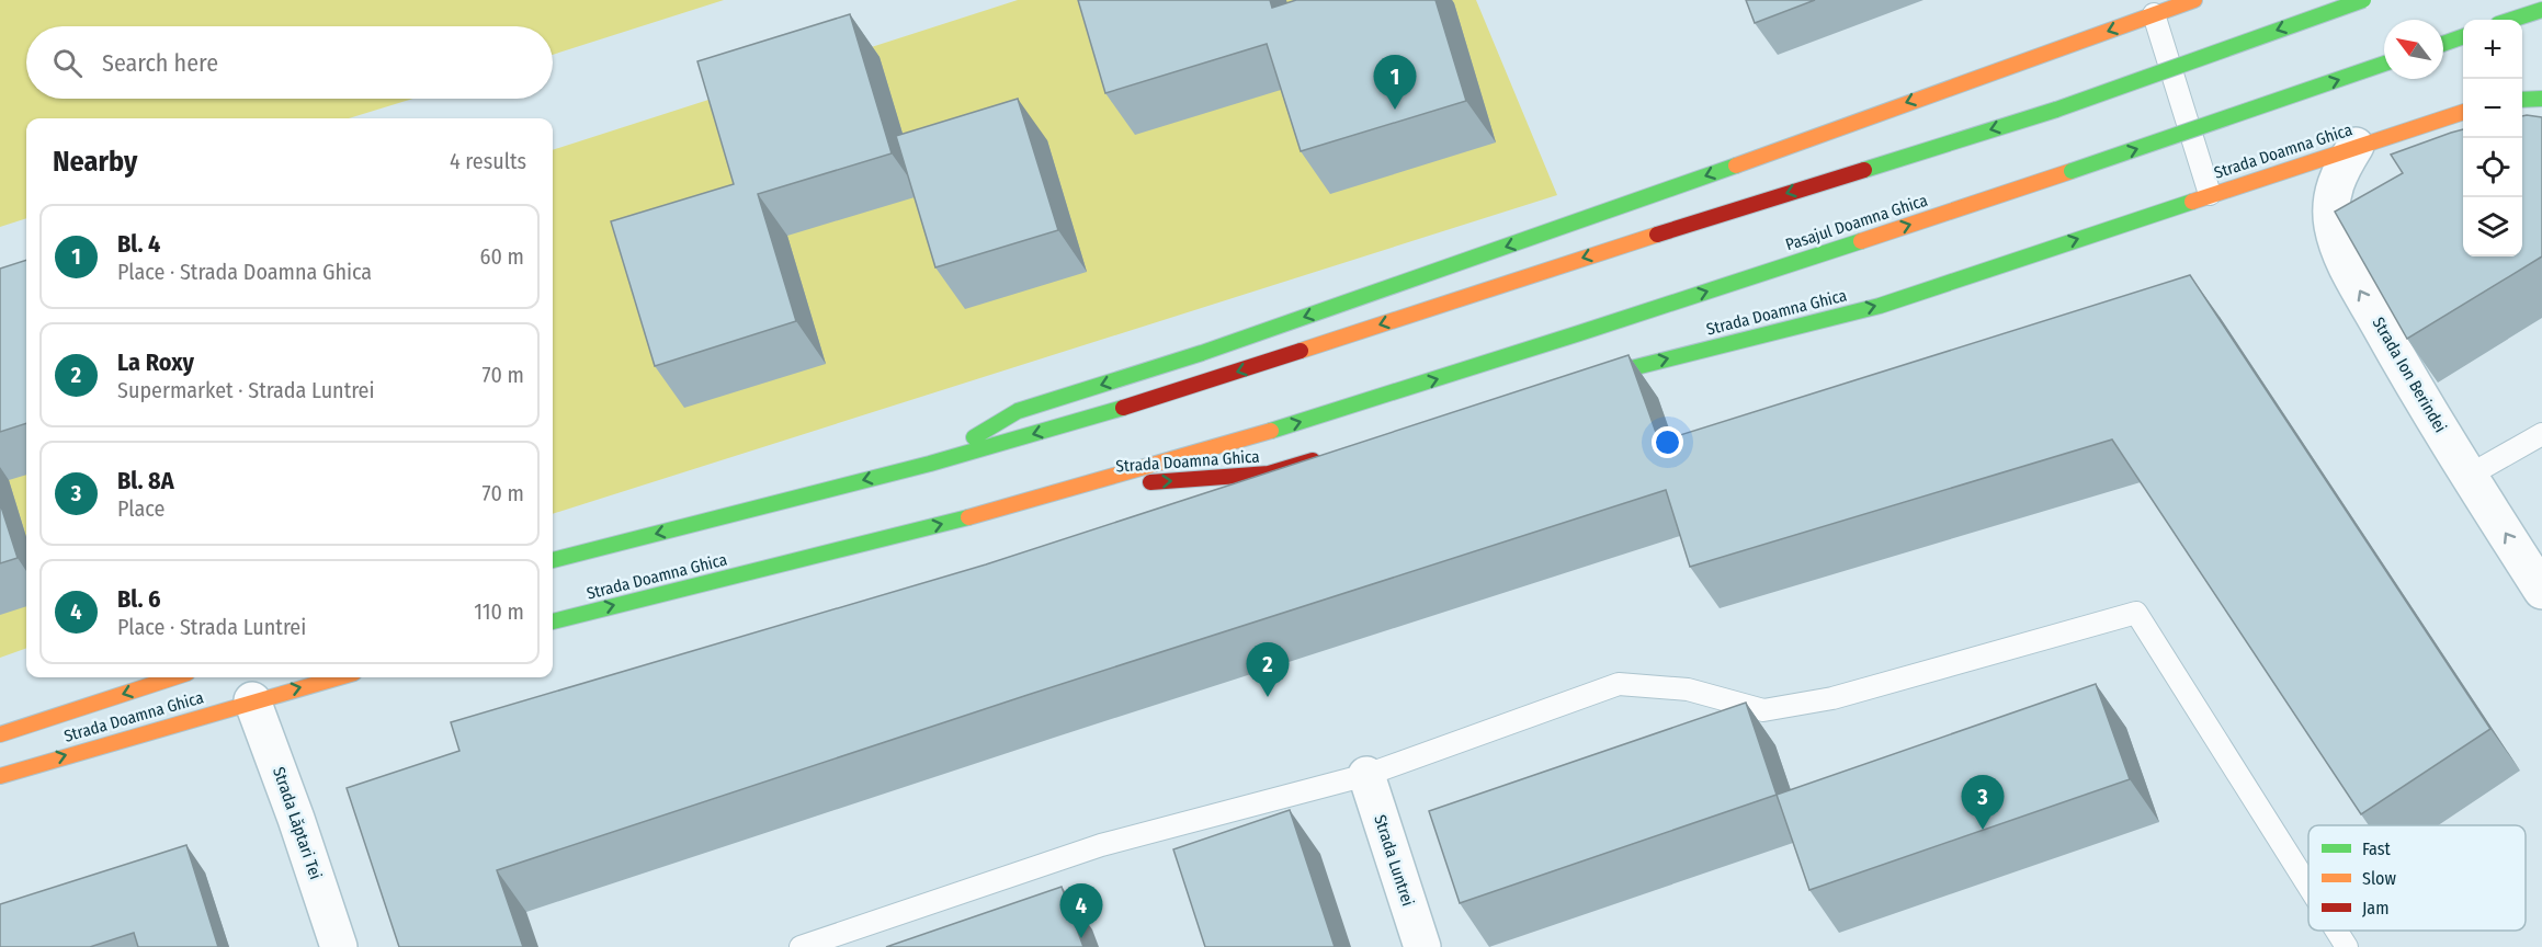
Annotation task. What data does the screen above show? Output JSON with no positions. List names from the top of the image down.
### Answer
{
  "streets": {
    "main road": ["Strada Doamna Ghica", "Pasajul Doamna Ghica"],
    "street": ["Strada Ion Berindei", "Strada Lăptari Tei", "Strada Luntrei"]
  },
  "crossings": [
    ["Strada Doamna Ghica", "Pasajul Doamna Ghica"],
    ["Strada Doamna Ghica", "Strada Ion Berindei"],
    ["Strada Doamna Ghica", "Strada Lăptari Tei"]
  ],
  "one_way": ["Strada Ion Berindei"],
  "legend": ["Fast", "Slow", "Jam"],
  "north": "top left",
  "page": {
    "map_buttons": ["+", "−"],
    "search": "Search here",
    "pins": [
      "1",
      "2",
      "3",
      "4"
    ],
    "heading": ["Nearby", "4 results"],
    "list": [
      {
        "mark": "1",
        "name": "Bl. 4",
        "note": "Place · Strada Doamna Ghica",
        "value": "60 m"
      },
      {
        "mark": "2",
        "name": "La Roxy",
        "note": "Supermarket · Strada Luntrei",
        "value": "70 m"
      },
      {
        "mark": "3",
        "name": "Bl. 8A",
        "note": "Place",
        "value": "70 m"
      },
      {
        "mark": "4",
        "name": "Bl. 6",
        "note": "Place · Strada Luntrei",
        "value": "110 m"
      }
    ]
  }
}
